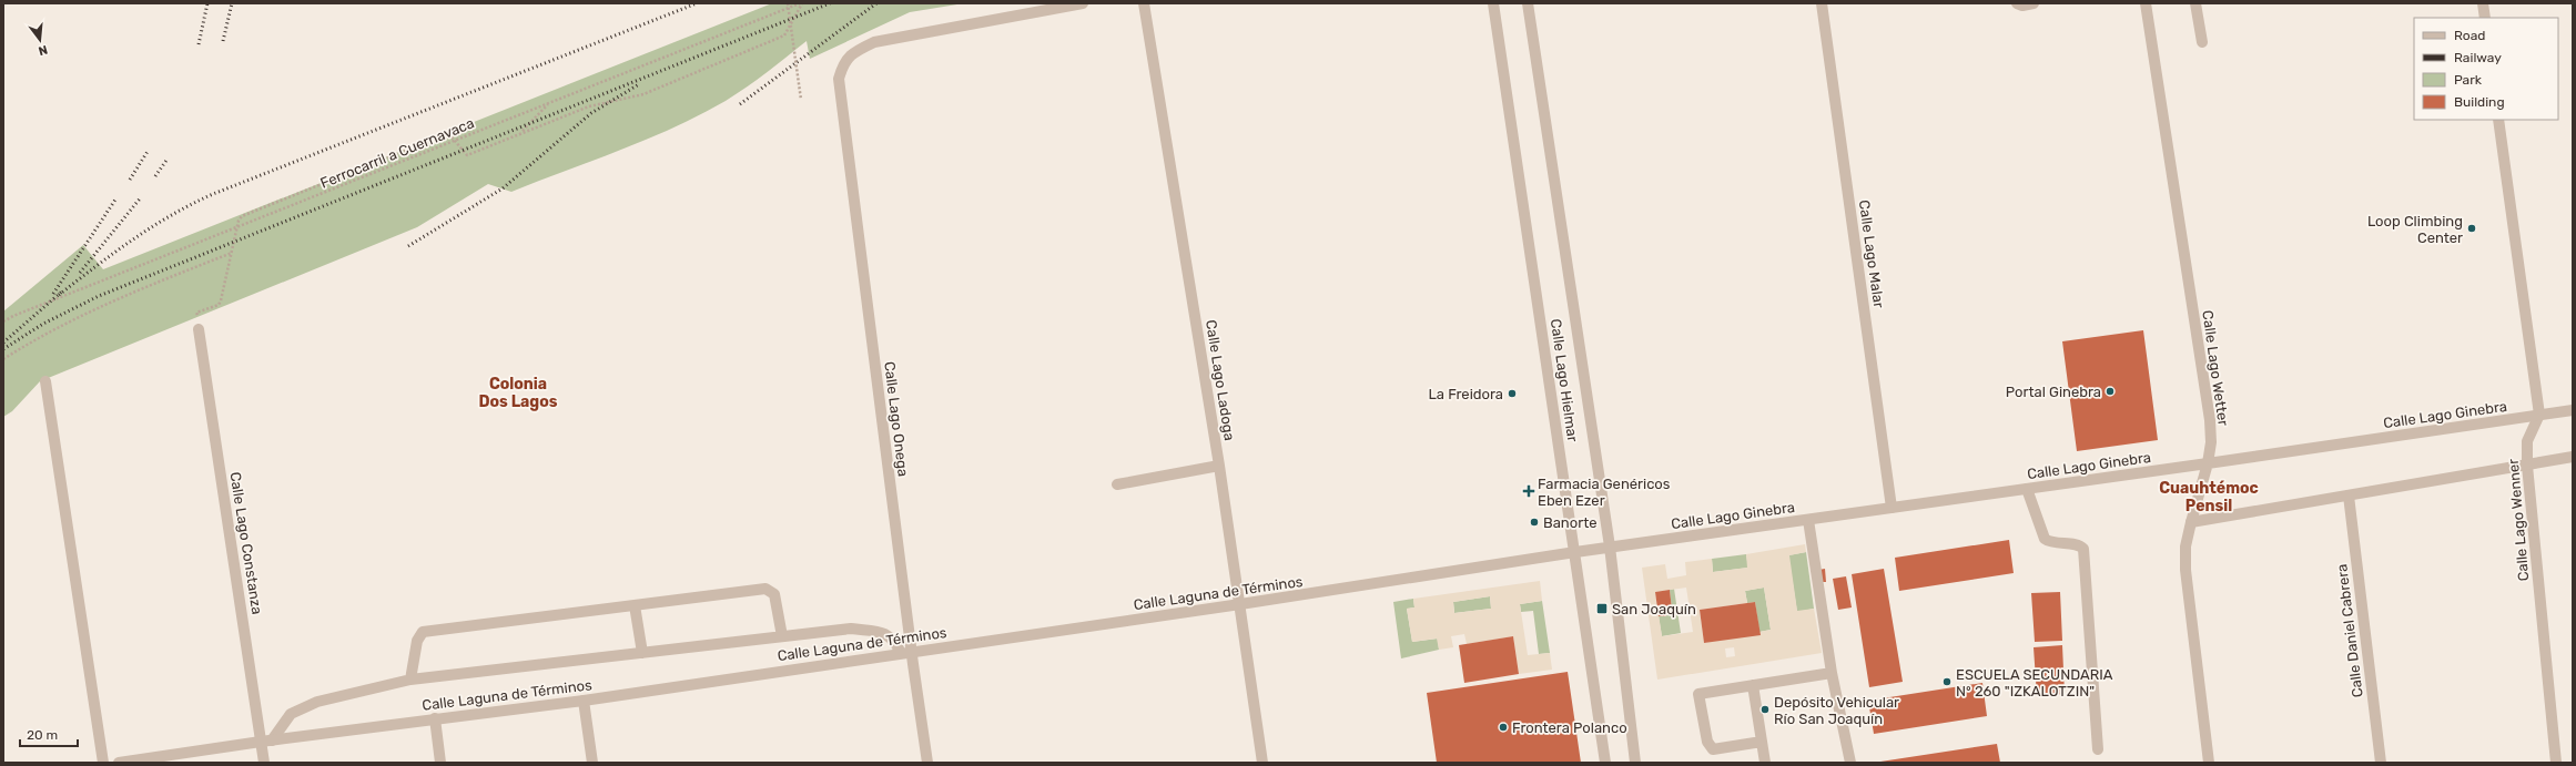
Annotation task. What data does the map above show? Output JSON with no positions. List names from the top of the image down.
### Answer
{
  "streets": {
    "street": [
      "Calle Lago Malar",
      "Calle Lago Wetter",
      "Calle Lago Ladoga",
      "Calle Lago Hielmar",
      "Calle Lago Ginebra",
      "Calle Lago Onega",
      "Calle Lago Wenner",
      "Calle Lago Constanza",
      "Calle Laguna de Términos",
      "Calle Daniel Cabrera"
    ],
    "path": ["Ferrocarril a Cuernavaca"]
  },
  "crossings": [
    ["Calle Lago Malar", "Calle Lago Ginebra"],
    ["Calle Lago Wetter", "Calle Lago Ginebra"],
    ["Calle Lago Ladoga", "Calle Laguna de Términos"],
    ["Calle Lago Hielmar", "Calle Lago Ginebra"],
    ["Calle Lago Hielmar", "Calle Laguna de Términos"],
    ["Calle Lago Ginebra", "Calle Lago Wenner"],
    ["Calle Lago Ginebra", "Calle Laguna de Términos"],
    ["Calle Lago Onega", "Calle Laguna de Términos"],
    ["Calle Lago Constanza", "Calle Laguna de Términos"]
  ],
  "districts": ["Colonia Dos Lagos", "Cuauhtémoc Pensil"],
  "places": {
    "other": [
      "Loop Climbing Center",
      "Portal Ginebra",
      "La Freidora",
      "Banorte",
      "ESCUELA SECUNDARIA Nº 260 \"IZKALOTZIN\"",
      "Depósito Vehicular Río San Joaquín",
      "Frontera Polanco"
    ],
    "health": ["Farmacia Genéricos Eben Ezer"],
    "transit": ["San Joaquín"]
  },
  "legend": [
    "Road",
    "Railway",
    "Park",
    "Building"
  ],
  "scale_bar": "20 m",
  "north": "bottom"
}
